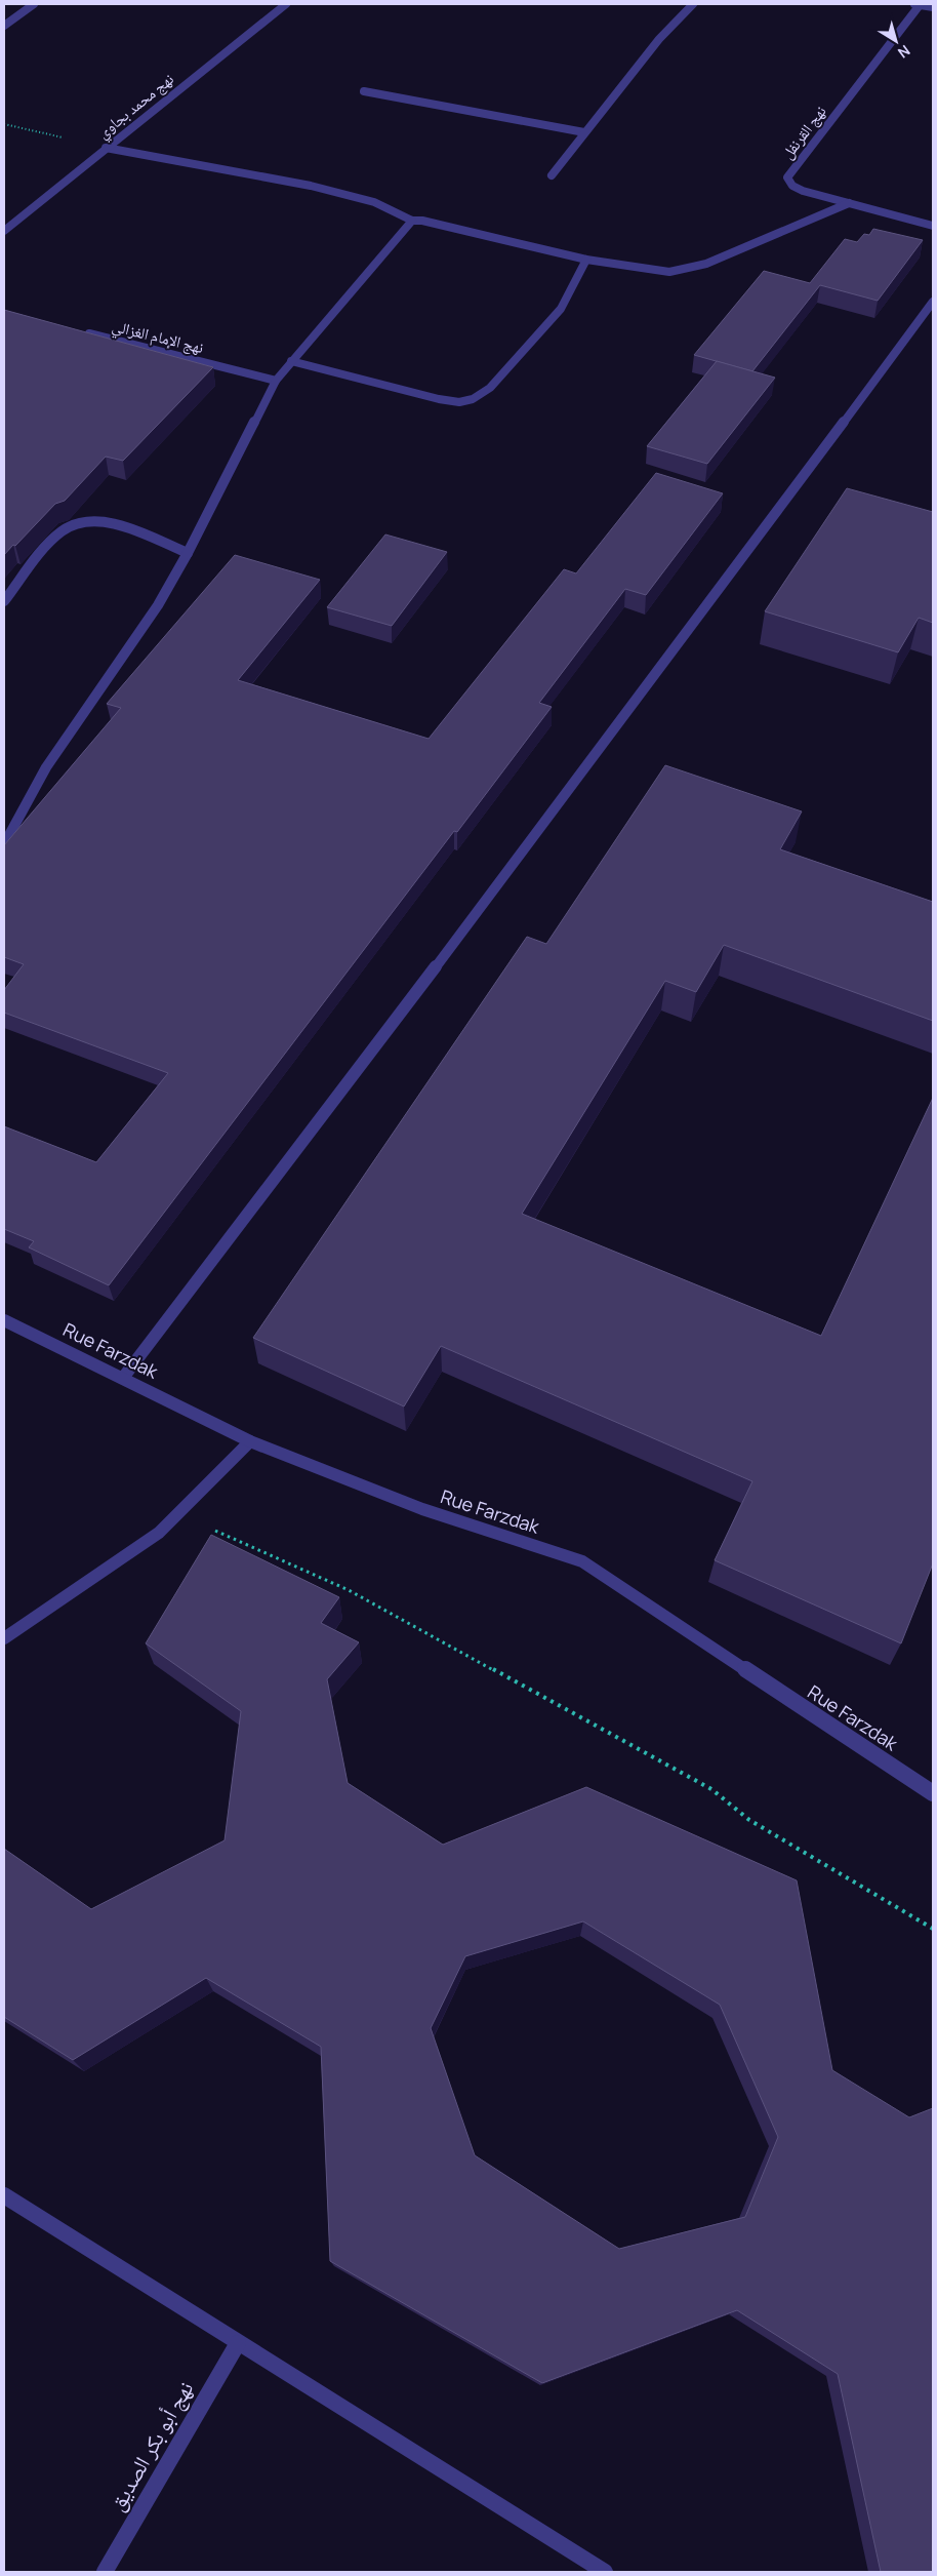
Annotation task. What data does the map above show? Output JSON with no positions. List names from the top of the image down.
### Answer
{
  "streets": {
    "street": [
      "نهج محمد بجاوي",
      "نهج القرنفل",
      "نهج الإمام الغزالي",
      "Rue Farzdak",
      "نهج أبو بكر الصديق"
    ]
  },
  "north": "bottom right"
}
